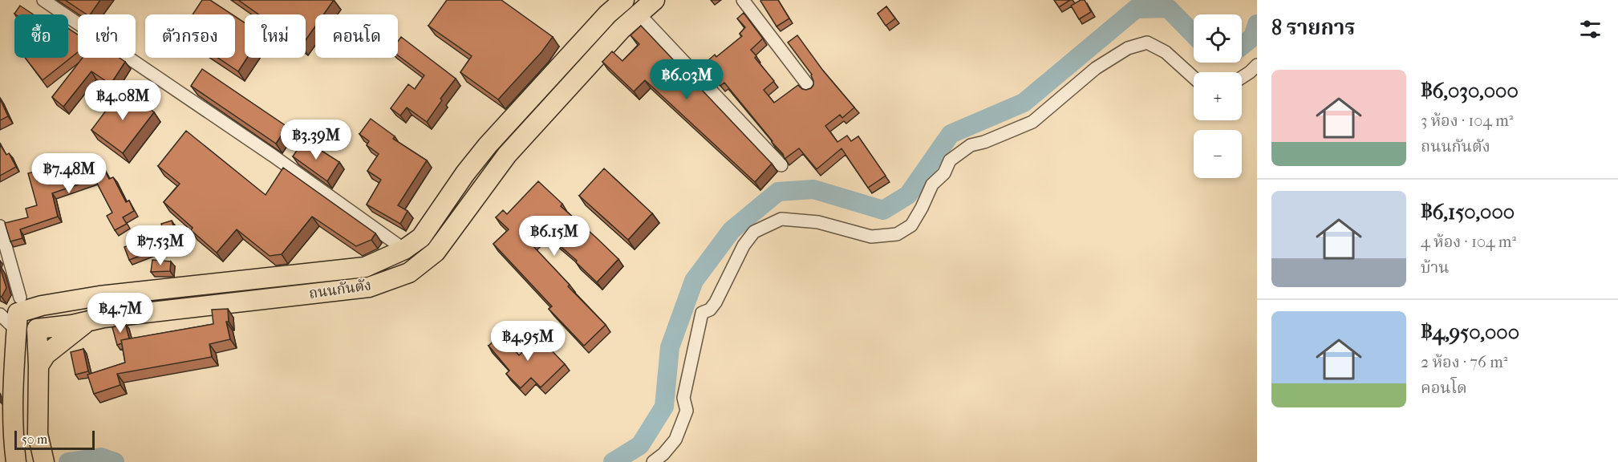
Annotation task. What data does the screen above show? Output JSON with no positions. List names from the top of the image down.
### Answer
{
  "streets": {
    "main road": ["ถนนกันตัง"]
  },
  "scale_bar": "50 m",
  "page": {
    "heading": "8 รายการ",
    "map_buttons": ["+", "−"],
    "chip": [
      "ซื้อ",
      "เช่า",
      "ตัวกรอง",
      "ใหม่",
      "คอนโด"
    ],
    "list": [
      {
        "name": "฿6,030,000",
        "note": "3 ห้อง · 104 m² · ถนนกันตัง"
      },
      {
        "name": "฿6,150,000",
        "note": "4 ห้อง · 104 m² · บ้าน"
      },
      {
        "name": "฿4,950,000",
        "note": "2 ห้อง · 76 m² · คอนโด"
      }
    ],
    "price": [
      "฿6.03M",
      "฿4.08M",
      "฿3.39M",
      "฿7.48M",
      "฿6.15M",
      "฿7.53M",
      "฿4.7M",
      "฿4.95M"
    ],
    "scale": "50 m"
  }
}
